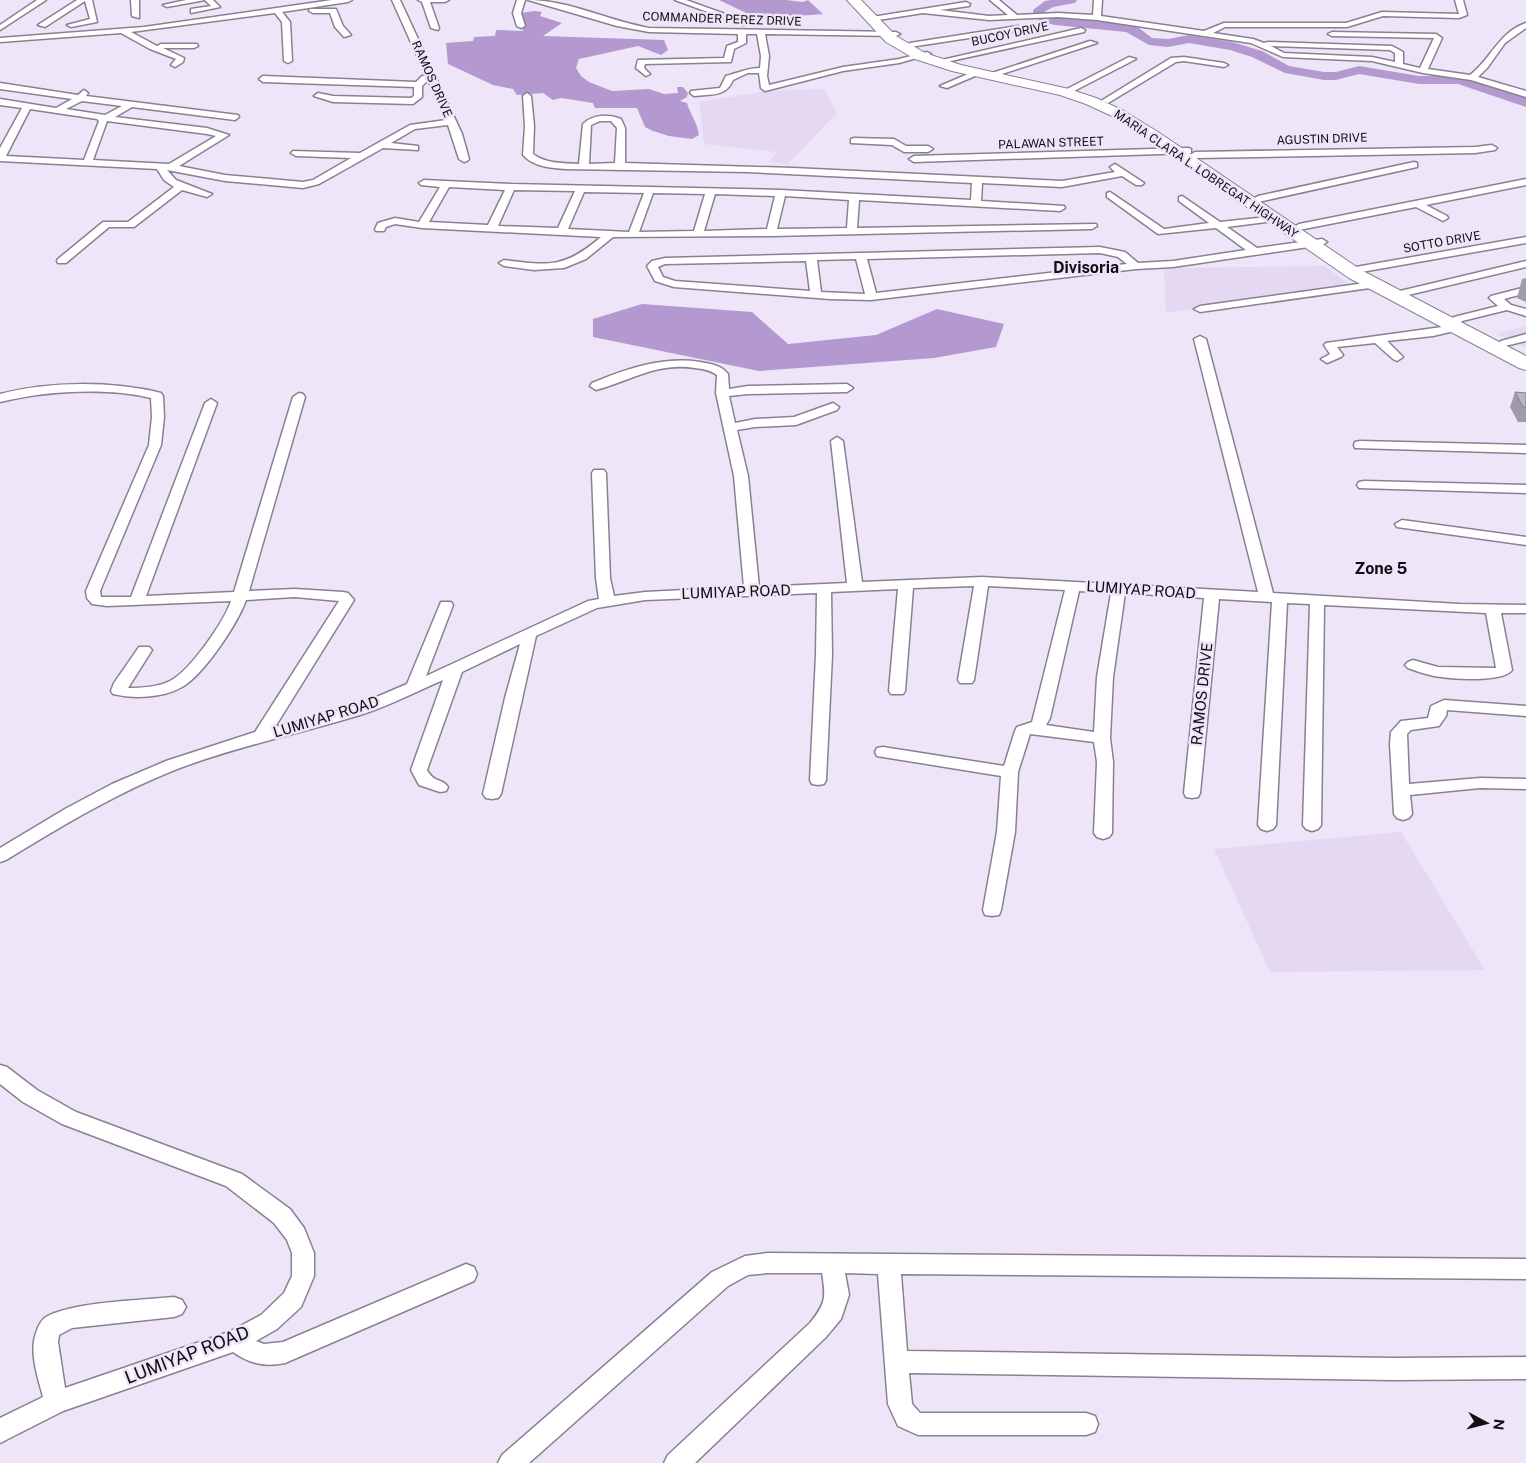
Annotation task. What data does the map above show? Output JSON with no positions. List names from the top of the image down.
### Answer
{
  "streets": {
    "highway": ["MARIA CLARA L. LOBREGAT HIGHWAY"],
    "street": [
      "COMMANDER PEREZ DRIVE",
      "BUCOY DRIVE",
      "RAMOS DRIVE",
      "AGUSTIN DRIVE",
      "PALAWAN STREET",
      "SOTTO DRIVE",
      "LUMIYAP ROAD"
    ]
  },
  "crossings": [
    ["COMMANDER PEREZ DRIVE", "MARIA CLARA L. LOBREGAT HIGHWAY"],
    ["BUCOY DRIVE", "MARIA CLARA L. LOBREGAT HIGHWAY"],
    ["RAMOS DRIVE", "LUMIYAP ROAD"],
    ["AGUSTIN DRIVE", "PALAWAN STREET"],
    ["AGUSTIN DRIVE", "MARIA CLARA L. LOBREGAT HIGHWAY"],
    ["PALAWAN STREET", "MARIA CLARA L. LOBREGAT HIGHWAY"],
    ["MARIA CLARA L. LOBREGAT HIGHWAY", "SOTTO DRIVE"]
  ],
  "districts": ["Divisoria", "Zone 5"],
  "north": "right"
}
